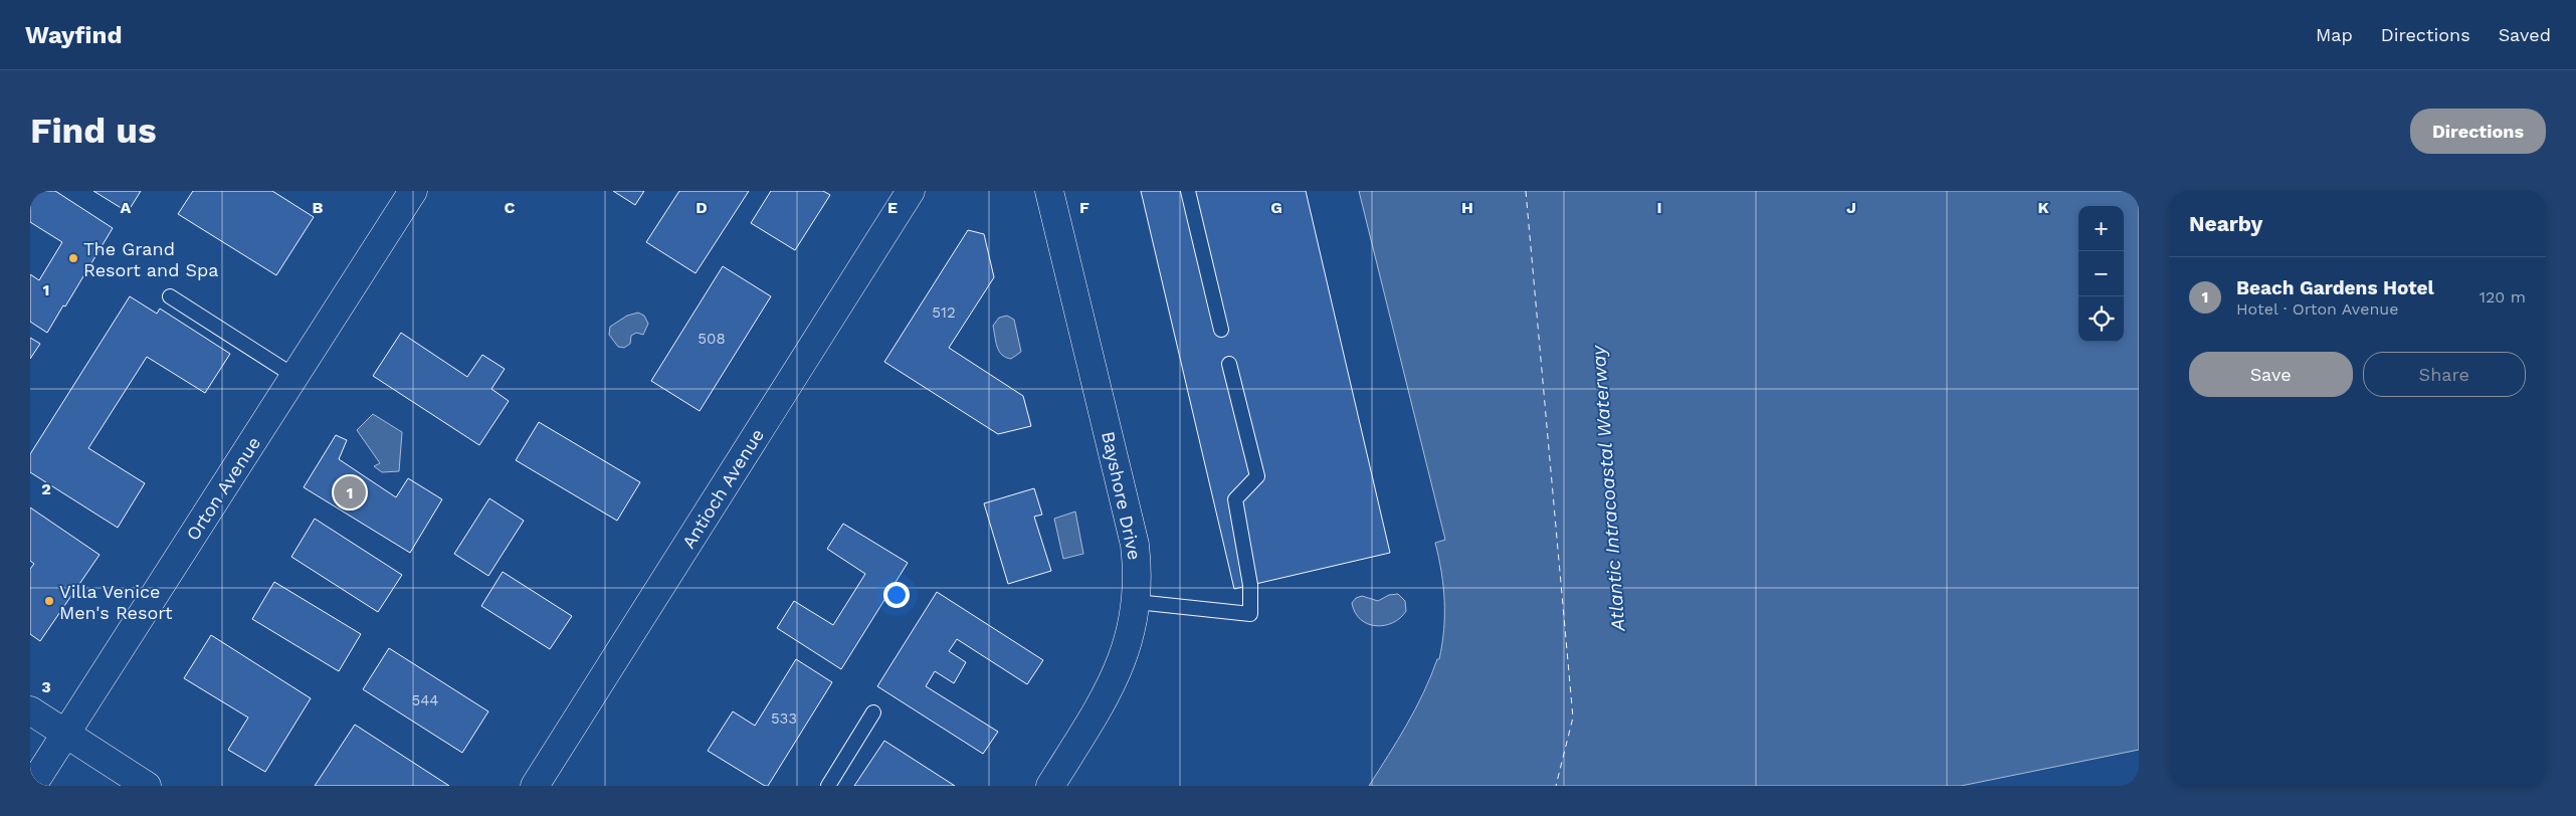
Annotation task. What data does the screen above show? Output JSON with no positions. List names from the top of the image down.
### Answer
{
  "streets": {
    "street": ["Orton Avenue", "Antioch Avenue", "Bayshore Drive"]
  },
  "water": ["Atlantic Intracoastal Waterway"],
  "places": ["The Grand Resort and Spa", "Villa Venice Men's Resort"],
  "house_numbers": [
    "512",
    "508",
    "544",
    "533"
  ],
  "page": {
    "header": "Wayfind",
    "nav": ["Map", "Directions", "Saved"],
    "buttons": [
      "Directions",
      ["Save", "Share"]
    ],
    "title": "Find us",
    "heading": "Nearby",
    "map_buttons": ["+", "−"],
    "list": [
      {
        "mark": "1",
        "name": "Beach Gardens Hotel",
        "note": "Hotel · Orton Avenue",
        "value": "120 m"
      }
    ],
    "pins": "1"
  },
  "grid": {
    "columns": [
      "A",
      "B",
      "C",
      "D",
      "E",
      "F",
      "G",
      "H",
      "I",
      "J",
      "K"
    ],
    "rows": ["1", "2", "3"]
  }
}
